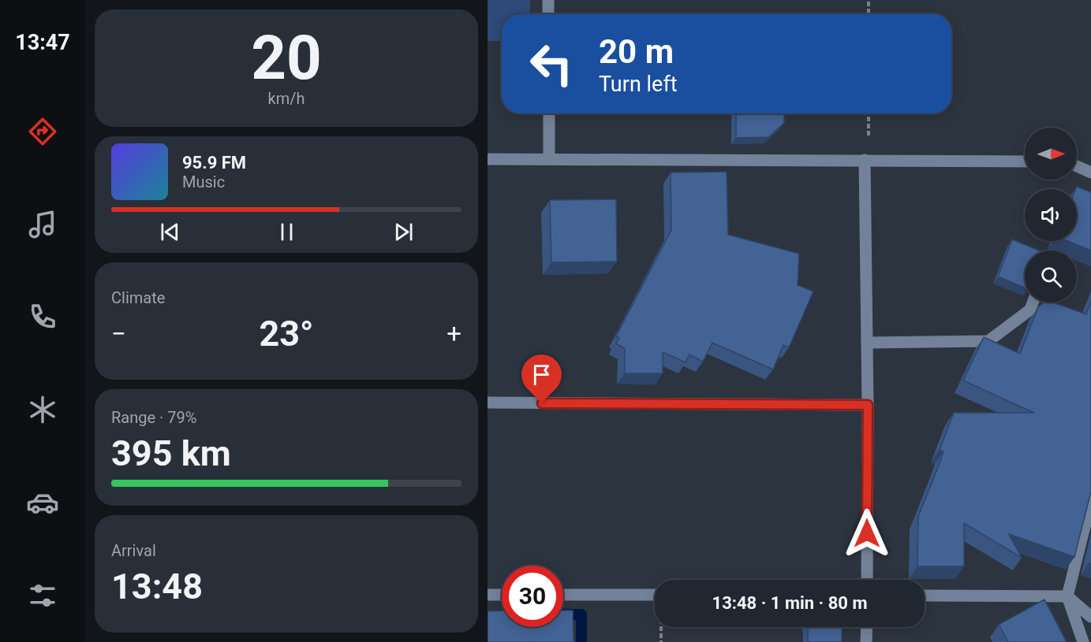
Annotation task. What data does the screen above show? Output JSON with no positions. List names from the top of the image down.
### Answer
{
  "north": "right",
  "page": {
    "tabs": "13:47",
    "tile": [
      ["20", "km/h"],
      "Climate",
      ["Range · 79%", "395 km"],
      ["Arrival", "13:48"]
    ],
    "turn": ["20 m", "Turn left"],
    "song": ["95.9 FM", "Music"],
    "heat": ["−", "23°", "+"],
    "limit": "30",
    "trip": "13:48 · 1 min · 80 m"
  }
}
